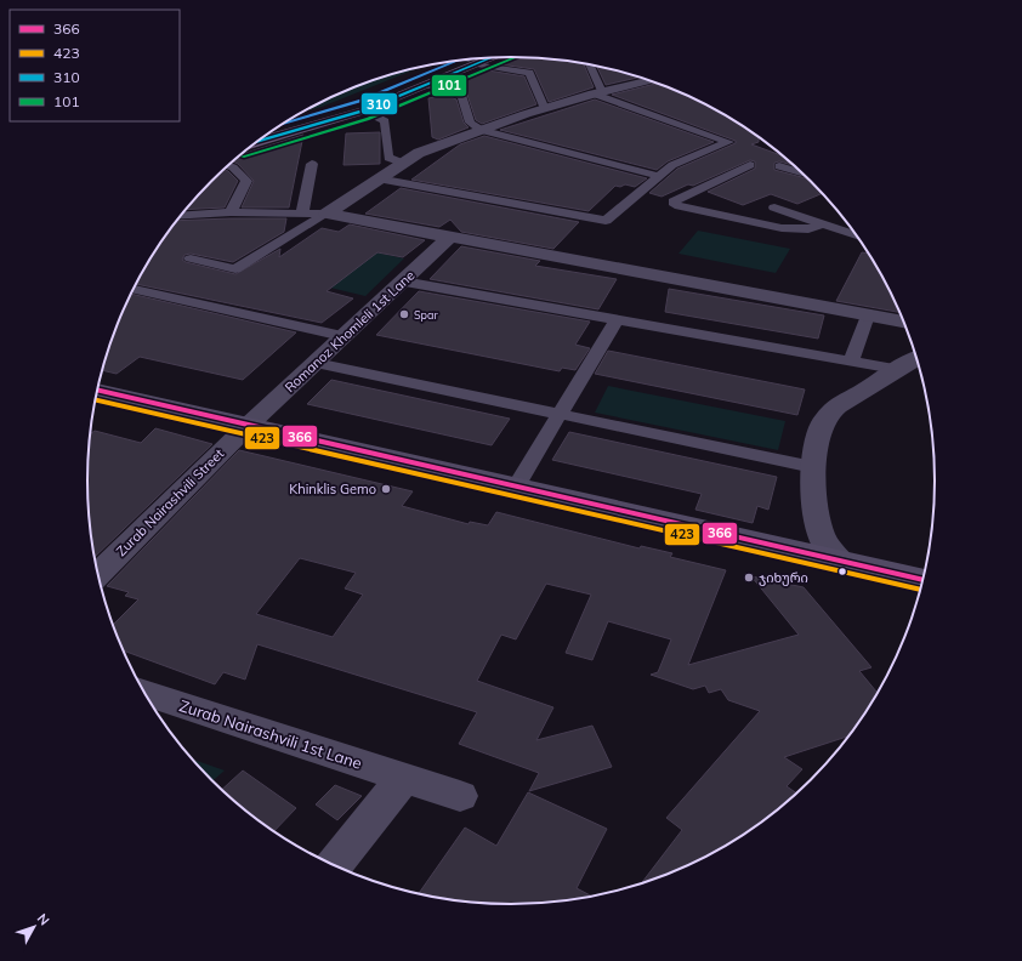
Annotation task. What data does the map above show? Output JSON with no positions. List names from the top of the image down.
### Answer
{
  "streets": {
    "street": ["Romanoz Khomleli 1st Lane", "Zurab Nairashvili Street", "Zurab Nairashvili 1st Lane"]
  },
  "crossings": [
    ["Romanoz Khomleli 1st Lane", "Zurab Nairashvili Street"]
  ],
  "places": ["Spar", "Khinklis Gemo", "ჯიხური"],
  "lines": [
    "transit line 101",
    "transit line 310",
    "transit line 366",
    "transit line 423"
  ],
  "legend": [
    "366",
    "423",
    "310",
    "101"
  ],
  "north": "top right"
}
